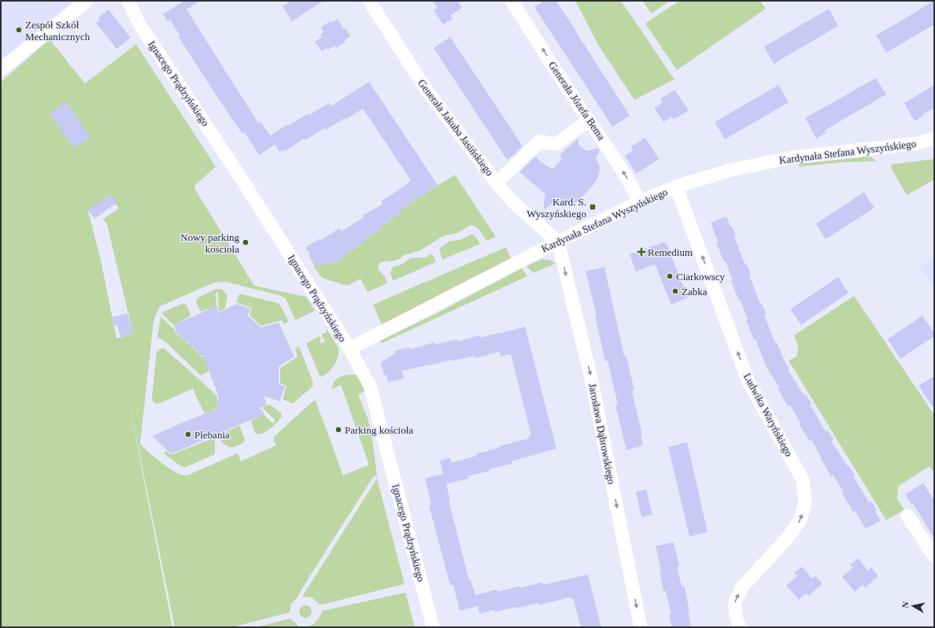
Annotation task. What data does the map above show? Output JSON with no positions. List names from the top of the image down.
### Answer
{
  "streets": {
    "street": [
      "Ignacego Prądzyńskiego",
      "Generała Józefa Bema",
      "Generała Jakuba Jasińskiego",
      "Kardynała Stefana Wyszyńskiego",
      "Ludwika Waryńskiego",
      "Jarosława Dąbrowskiego"
    ]
  },
  "crossings": [
    ["Ignacego Prądzyńskiego", "Kardynała Stefana Wyszyńskiego"],
    ["Generała Józefa Bema", "Kardynała Stefana Wyszyńskiego"],
    ["Generała Jakuba Jasińskiego", "Kardynała Stefana Wyszyńskiego"],
    ["Generała Jakuba Jasińskiego", "Jarosława Dąbrowskiego"],
    ["Kardynała Stefana Wyszyńskiego", "Ludwika Waryńskiego"],
    ["Kardynała Stefana Wyszyńskiego", "Jarosława Dąbrowskiego"]
  ],
  "one_way": ["Generała Józefa Bema", "Ludwika Waryńskiego", "Jarosława Dąbrowskiego"],
  "places": {
    "other": [
      "Zespół Szkół Mechanicznych",
      "Nowy parking kościoła",
      "Ciarkowscy",
      "Żabka",
      "Parking kościoła",
      "Plebania"
    ],
    "transit": ["Kard. S. Wyszyńskiego"],
    "health": ["Remedium"]
  },
  "north": "left"
}
